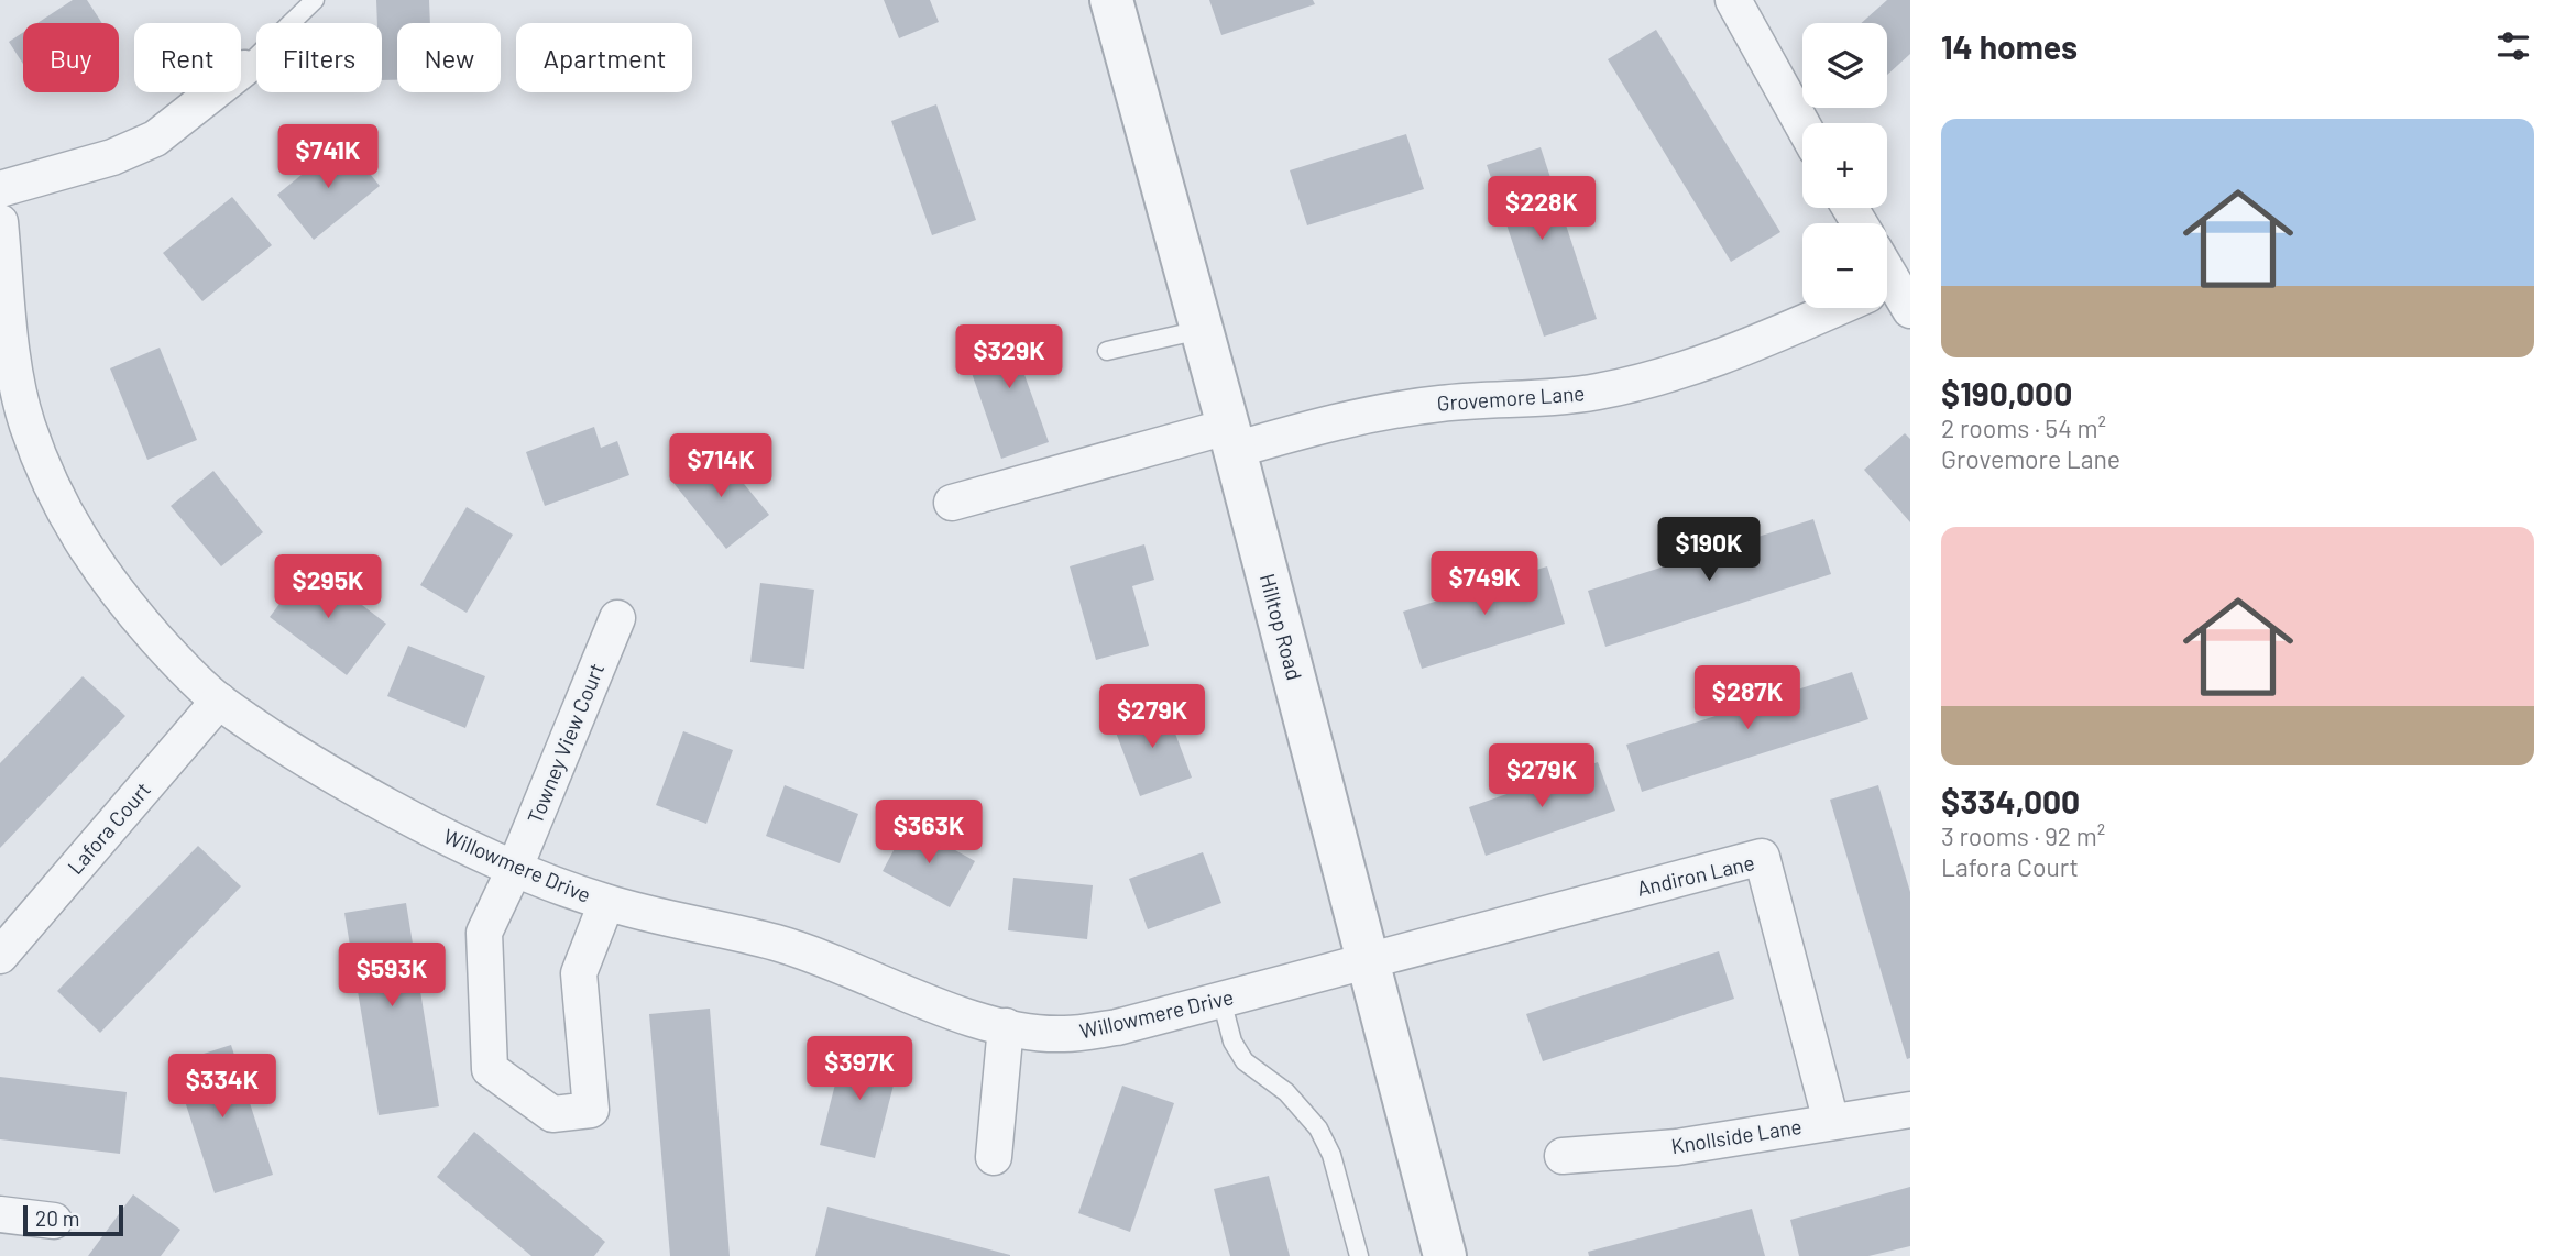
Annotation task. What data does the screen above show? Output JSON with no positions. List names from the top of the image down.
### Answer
{
  "streets": {
    "street": [
      "Grovemore Lane",
      "Hilltop Road",
      "Towney View Court",
      "Lafora Court",
      "Willowmere Drive",
      "Andiron Lane",
      "Knollside Lane"
    ]
  },
  "crossings": [
    ["Grovemore Lane", "Hilltop Road"],
    ["Hilltop Road", "Willowmere Drive"],
    ["Hilltop Road", "Andiron Lane"],
    ["Towney View Court", "Willowmere Drive"],
    ["Lafora Court", "Willowmere Drive"],
    ["Willowmere Drive", "Andiron Lane"],
    ["Andiron Lane", "Knollside Lane"]
  ],
  "scale_bar": "20 m",
  "page": {
    "heading": "14 homes",
    "map_buttons": ["+", "−"],
    "chip": [
      "Buy",
      "Rent",
      "Filters",
      "New",
      "Apartment"
    ],
    "list": [
      {
        "name": "$190,000",
        "note": "2 rooms · 54 m² · Grovemore Lane"
      },
      {
        "name": "$334,000",
        "note": "3 rooms · 92 m² · Lafora Court"
      }
    ],
    "price": [
      "$741K",
      "$228K",
      "$329K",
      "$714K",
      "$190K",
      "$749K",
      "$295K",
      "$287K",
      "$279K",
      "$279K",
      "$363K",
      "$593K",
      "$397K",
      "$334K"
    ],
    "scale": "20 m"
  }
}
